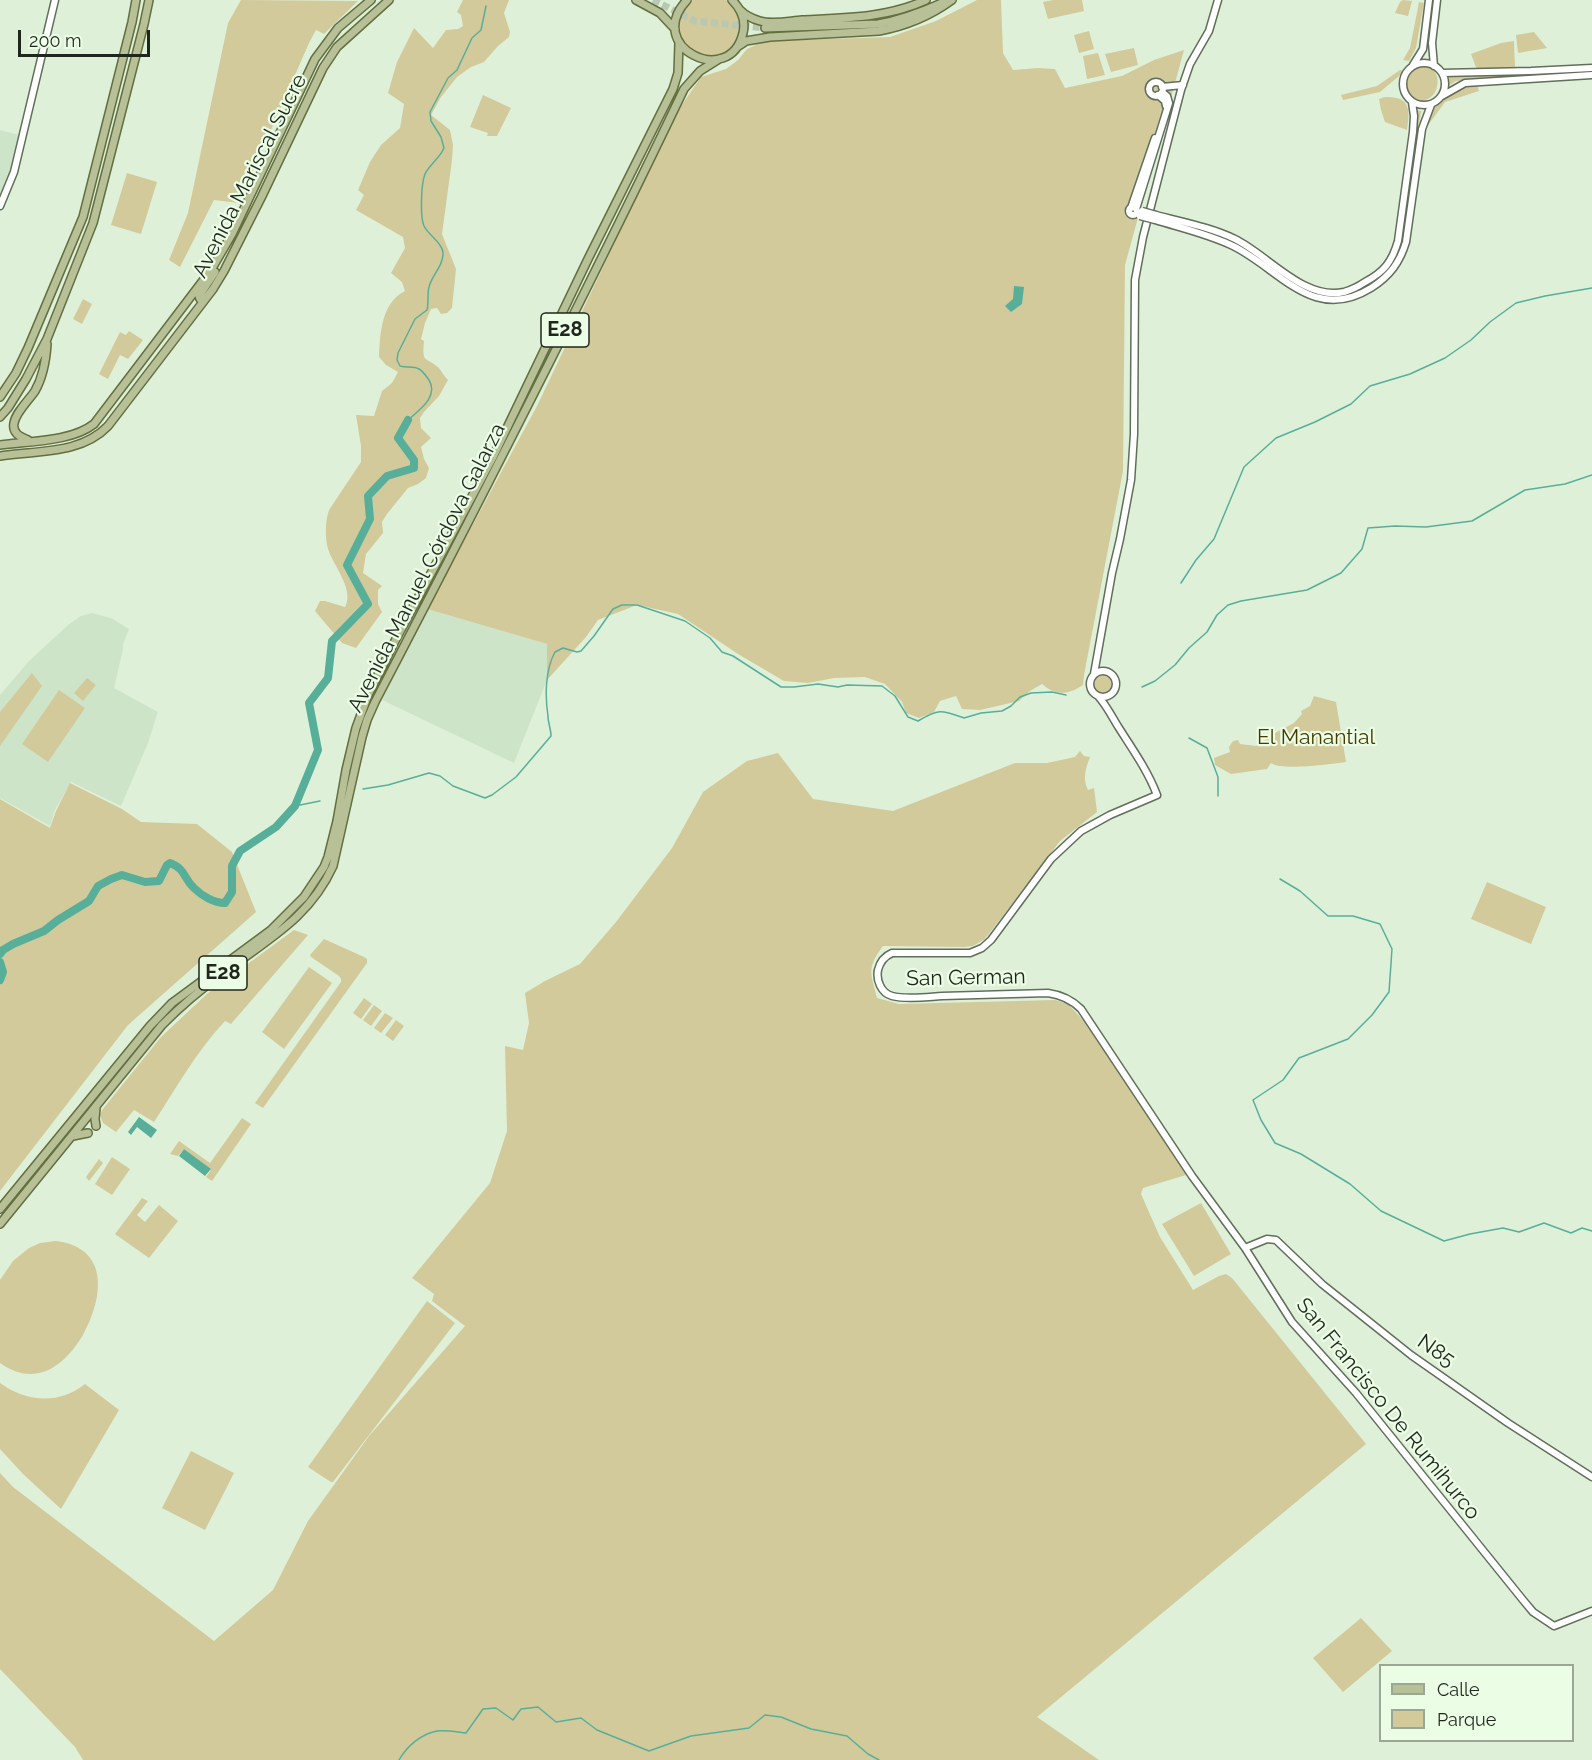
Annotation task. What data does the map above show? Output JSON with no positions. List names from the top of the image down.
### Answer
{
  "streets": {
    "main road": [
      "Avenida Mariscal Sucre",
      "E28",
      "Avenida Manuel Córdova Galarza",
      "San German",
      "N85",
      "San Francisco De Rumihurco"
    ]
  },
  "crossings": [
    ["E28", "Avenida Manuel Córdova Galarza"],
    ["San German", "San Francisco De Rumihurco"],
    ["N85", "San Francisco De Rumihurco"]
  ],
  "parks": ["El Manantial"],
  "legend": ["Calle", "Parque"],
  "scale_bar": "200 m"
}
